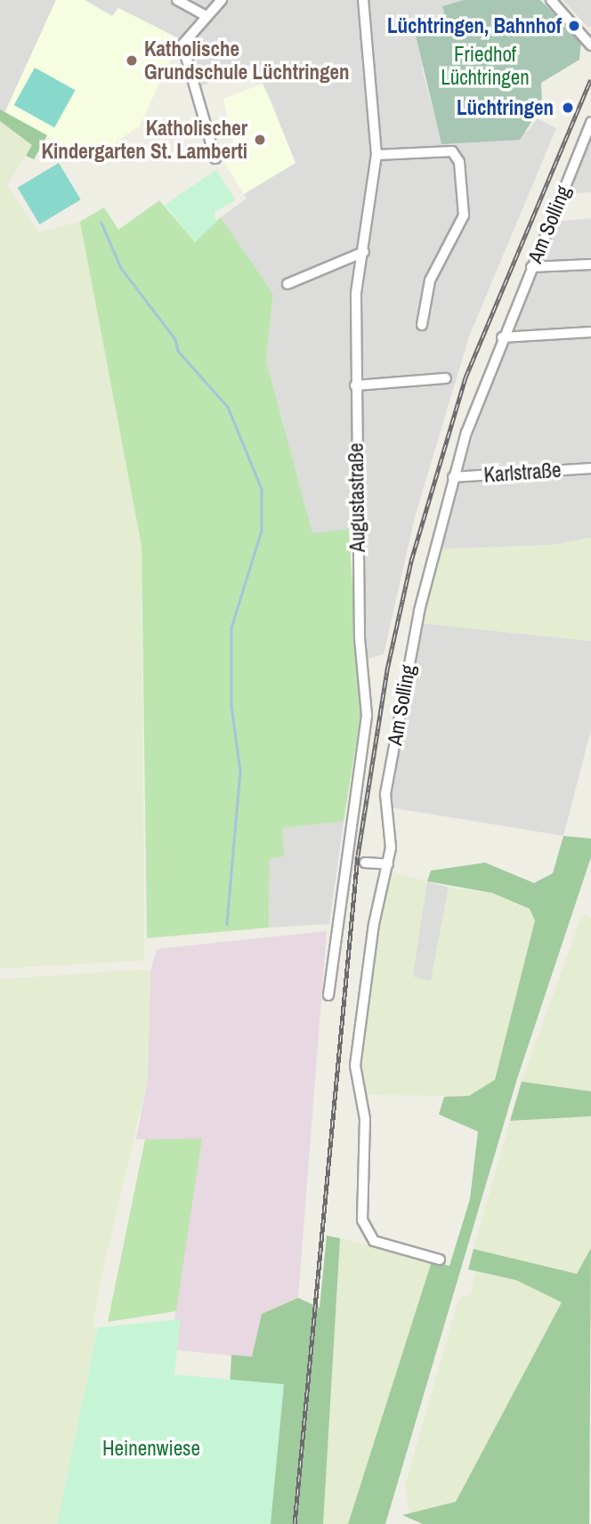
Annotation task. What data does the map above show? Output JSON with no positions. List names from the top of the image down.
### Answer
{
  "streets": {
    "street": ["Am Solling", "Karlstraße", "Augustastraße"]
  },
  "crossings": [
    ["Am Solling", "Karlstraße"]
  ],
  "parks": ["Friedhof Lüchtringen", "Heinenwiese"],
  "places": [
    "Lüchtringen, Bahnhof",
    "Katholische Grundschule Lüchtringen",
    "Lüchtringen",
    "Katholischer Kindergarten St. Lamberti"
  ]
}
